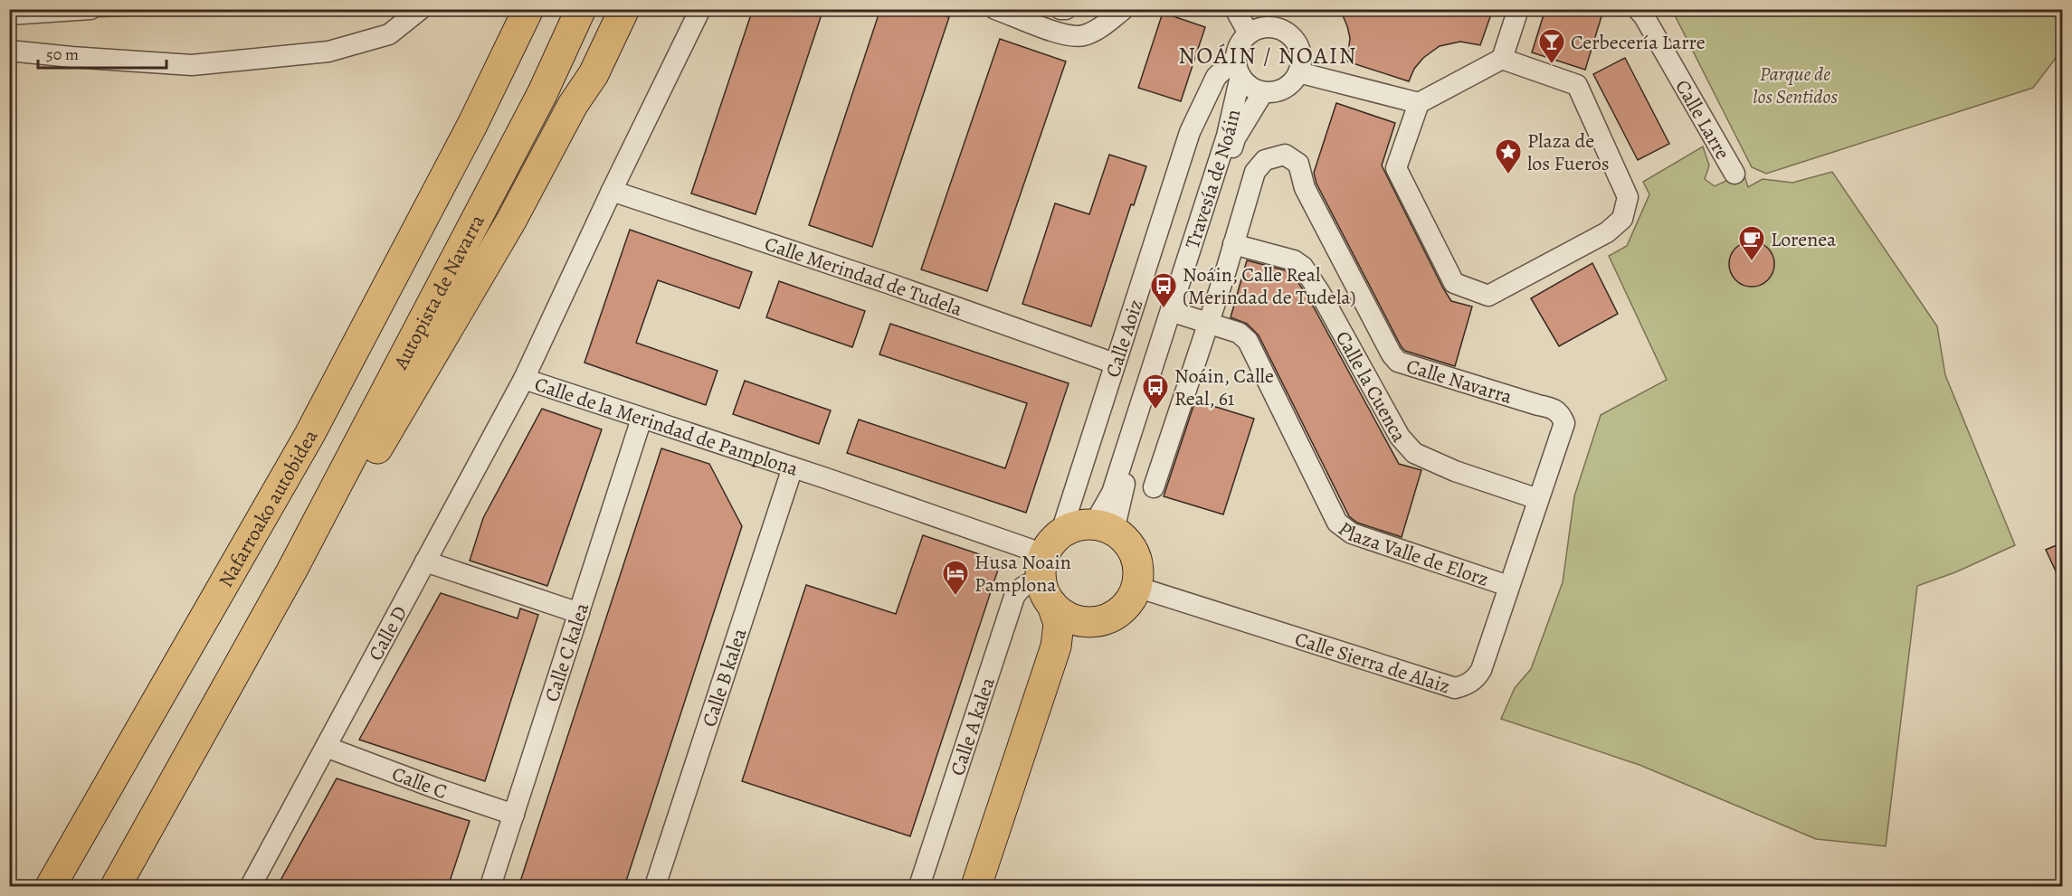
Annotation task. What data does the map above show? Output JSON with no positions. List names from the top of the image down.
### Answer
{
  "streets": {
    "highway": ["Autopista de Navarra", "Nafarroako autobidea"],
    "street": [
      "Calle Larre",
      "Travesía de Noáin",
      "Calle Merindad de Tudela",
      "Calle Aoiz",
      "Calle Navarra",
      "Calle la Cuenca",
      "Calle de la Merindad de Pamplona",
      "Plaza Valle de Elorz",
      "Calle D",
      "Calle C kalea",
      "Calle Sierra de Alaiz",
      "Calle B kalea",
      "Calle A kalea",
      "Calle C"
    ]
  },
  "crossings": [
    ["Travesía de Noáin", "Calle Aoiz"],
    ["Travesía de Noáin", "Calle de la Merindad de Pamplona"],
    ["Travesía de Noáin", "Plaza Valle de Elorz"],
    ["Travesía de Noáin", "Calle Sierra de Alaiz"],
    ["Travesía de Noáin", "Calle A kalea"],
    ["Calle Merindad de Tudela", "Calle Aoiz"],
    ["Calle Merindad de Tudela", "Calle de la Merindad de Pamplona"],
    ["Calle Aoiz", "Calle de la Merindad de Pamplona"],
    ["Calle Aoiz", "Calle Sierra de Alaiz"],
    ["Calle Aoiz", "Calle A kalea"],
    ["Calle Navarra", "Calle la Cuenca"],
    ["Calle Navarra", "Plaza Valle de Elorz"],
    ["Calle Navarra", "Calle Sierra de Alaiz"],
    ["Calle la Cuenca", "Calle Sierra de Alaiz"],
    ["Calle de la Merindad de Pamplona", "Calle D"],
    ["Calle de la Merindad de Pamplona", "Calle C kalea"],
    ["Calle de la Merindad de Pamplona", "Calle Sierra de Alaiz"],
    ["Calle de la Merindad de Pamplona", "Calle B kalea"],
    ["Calle de la Merindad de Pamplona", "Calle A kalea"],
    ["Plaza Valle de Elorz", "Calle Sierra de Alaiz"],
    ["Calle D", "Calle C"],
    ["Calle C kalea", "Calle C"],
    ["Calle Sierra de Alaiz", "Calle A kalea"]
  ],
  "districts": ["NOÁIN / NOAIN"],
  "parks": ["Parque de los Sentidos"],
  "places": {
    "bar": ["Cerbecería Larre"],
    "place": ["Plaza de los Fueros"],
    "cafe": ["Lorenea"],
    "bus stop": ["Noáin, Calle Real (Merindad de Tudela)", "Noáin, Calle Real, 61"],
    "hotel": ["Husa Noain Pamplona"]
  },
  "scale_bar": "50 m"
}
